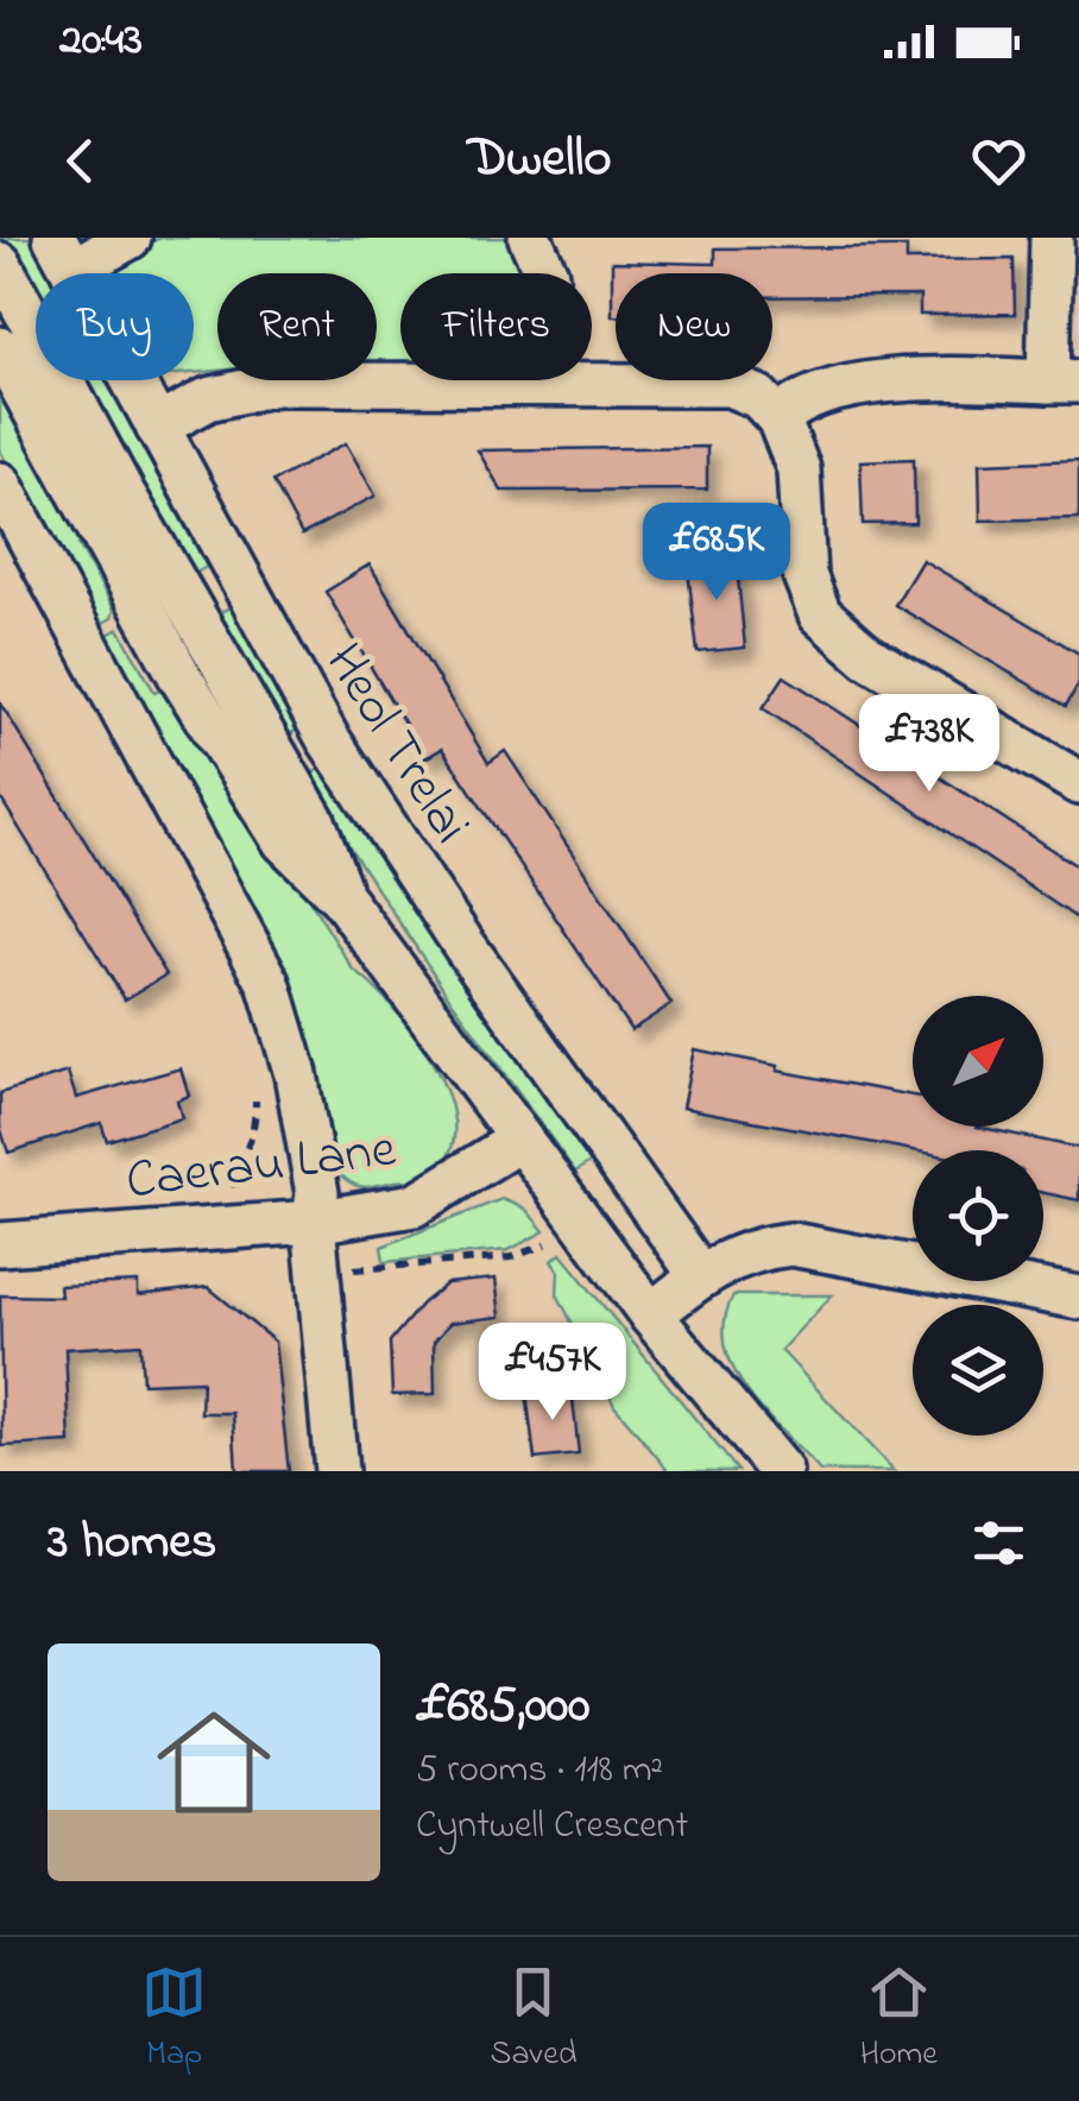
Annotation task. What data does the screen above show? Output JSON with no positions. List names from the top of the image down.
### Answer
{
  "streets": {
    "street": ["Heol Trelai", "Caerau Lane"]
  },
  "north": "top right",
  "page": {
    "status": "20:43",
    "header": "Dwello",
    "chip": [
      "Buy",
      "Rent",
      "Filters",
      "New"
    ],
    "price": ["£685K", "£738K", "£457K"],
    "heading": "3 homes",
    "list": [
      {
        "name": "£685,000",
        "note": "5 rooms · 118 m² · Cyntwell Crescent"
      }
    ],
    "tabs": ["Map", "Saved", "Home"]
  }
}
